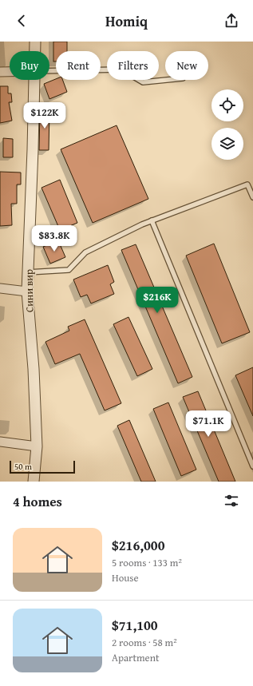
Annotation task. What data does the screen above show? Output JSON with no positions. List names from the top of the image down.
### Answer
{
  "streets": {
    "street": ["Сини вир"]
  },
  "scale_bar": "50 m",
  "page": {
    "header": "Homiq",
    "chip": [
      "Buy",
      "Rent",
      "Filters",
      "New"
    ],
    "price": [
      "$122K",
      "$83.8K",
      "$216K",
      "$71.1K"
    ],
    "scale": "50 m",
    "heading": "4 homes",
    "list": [
      {
        "name": "$216,000",
        "note": "5 rooms · 133 m² · House"
      },
      {
        "name": "$71,100",
        "note": "2 rooms · 58 m² · Apartment"
      }
    ]
  }
}
